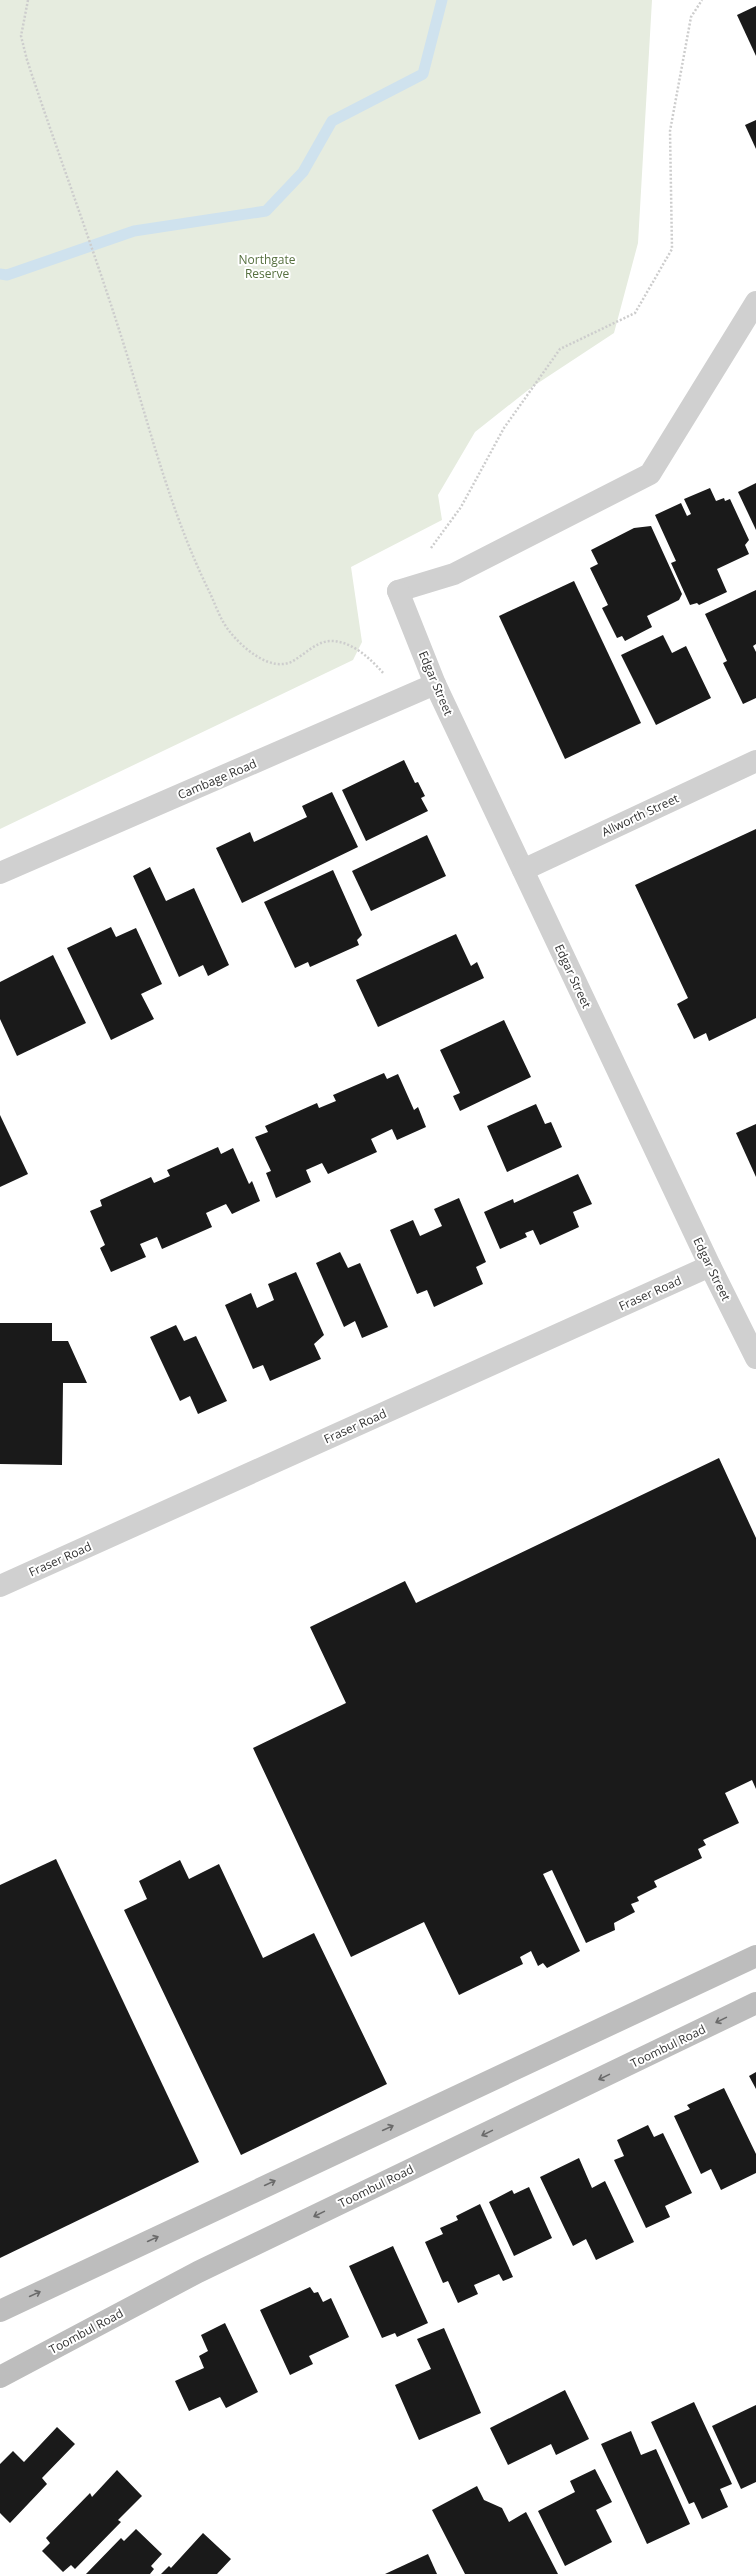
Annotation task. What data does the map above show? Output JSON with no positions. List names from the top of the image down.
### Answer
{
  "streets": {
    "main road": ["Toombul Road"],
    "street": [
      "Edgar Street",
      "Cambage Road",
      "Allworth Street",
      "Fraser Road"
    ]
  },
  "crossings": [
    ["Edgar Street", "Cambage Road"],
    ["Edgar Street", "Allworth Street"],
    ["Edgar Street", "Fraser Road"]
  ],
  "parks": ["Northgate Reserve"]
}
